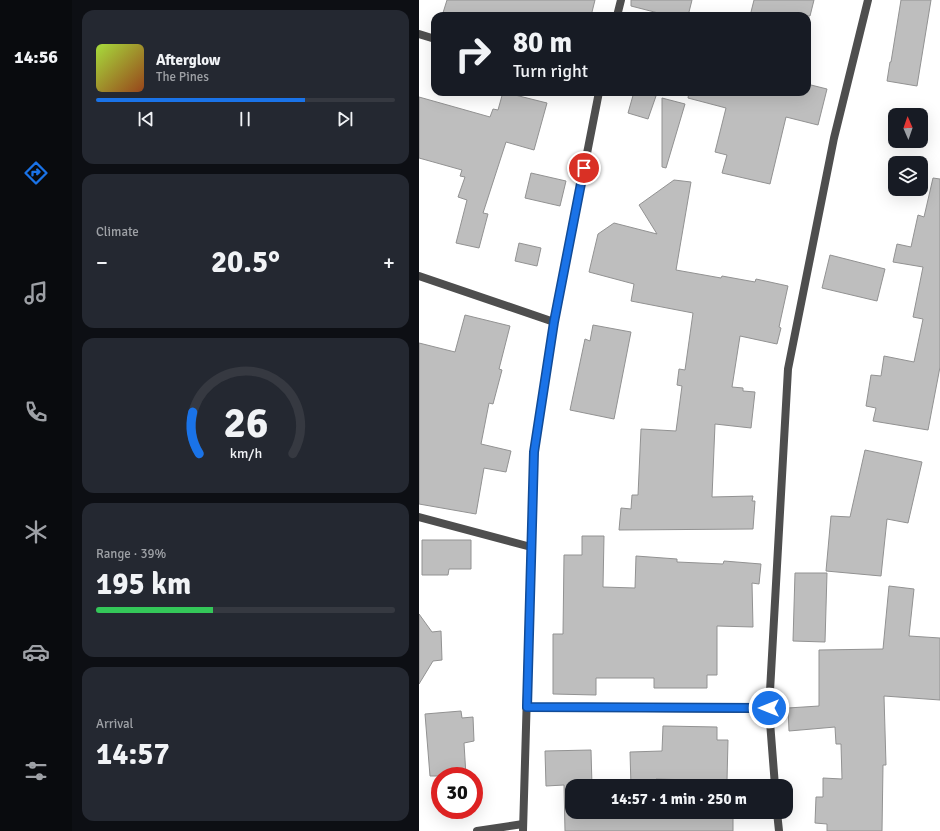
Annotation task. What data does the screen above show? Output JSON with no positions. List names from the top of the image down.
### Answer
{
  "north": "top",
  "page": {
    "tabs": "14:56",
    "turn": ["80 m", "Turn right"],
    "song": ["Afterglow", "The Pines"],
    "tile": [
      "Climate",
      ["Range · 39%", "195 km"],
      ["Arrival", "14:57"]
    ],
    "heat": ["−", "20.5°", "+"],
    "limit": "30",
    "trip": "14:57 · 1 min · 250 m",
    "gauge": ["26", "km/h"]
  }
}
